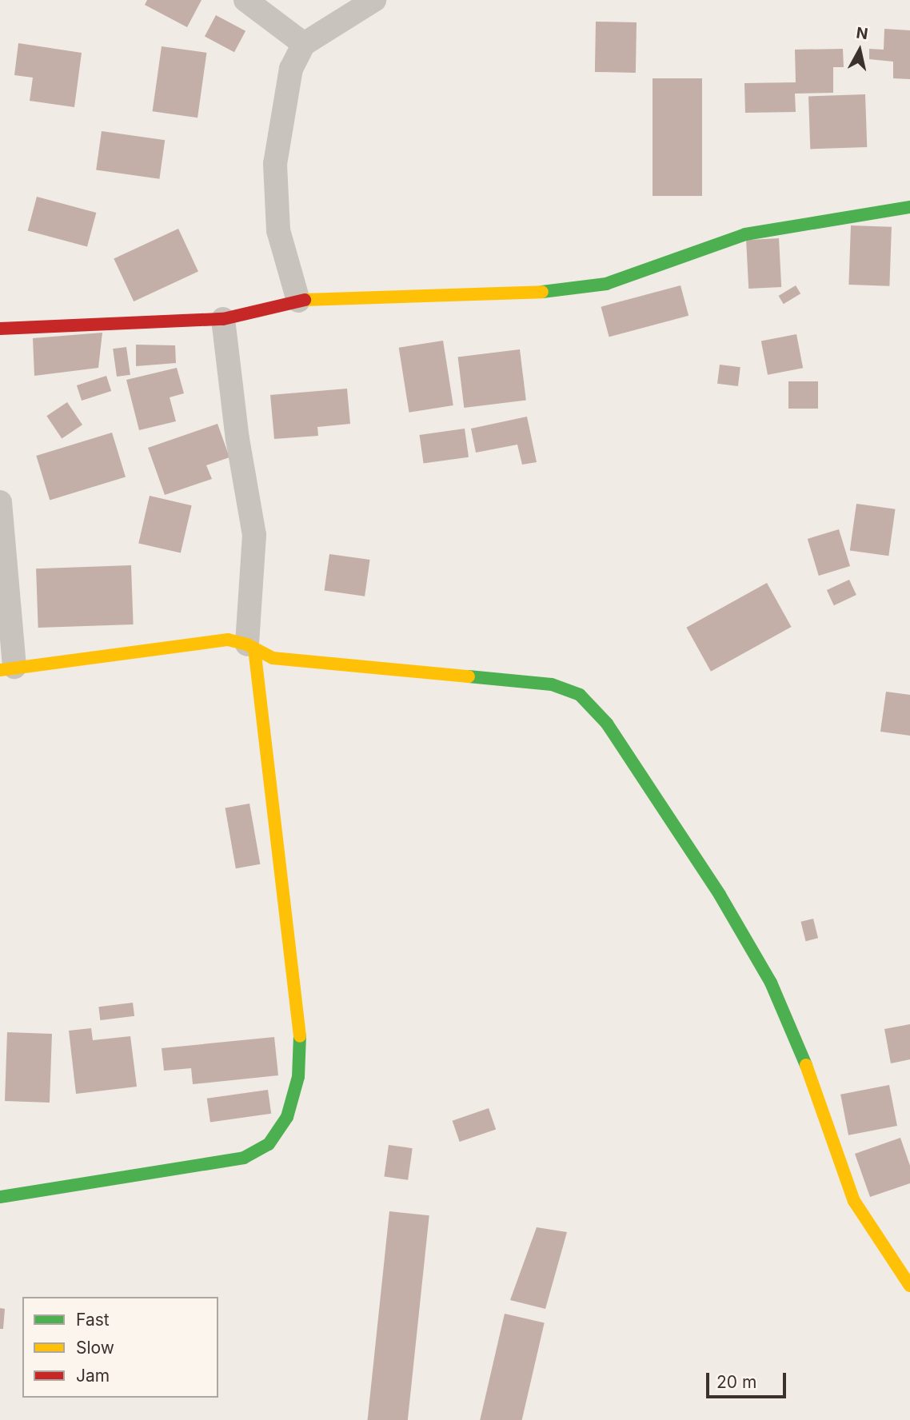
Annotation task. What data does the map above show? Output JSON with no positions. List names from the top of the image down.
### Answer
{
  "legend": ["Fast", "Slow", "Jam"],
  "scale_bar": "20 m",
  "north": "top"
}
